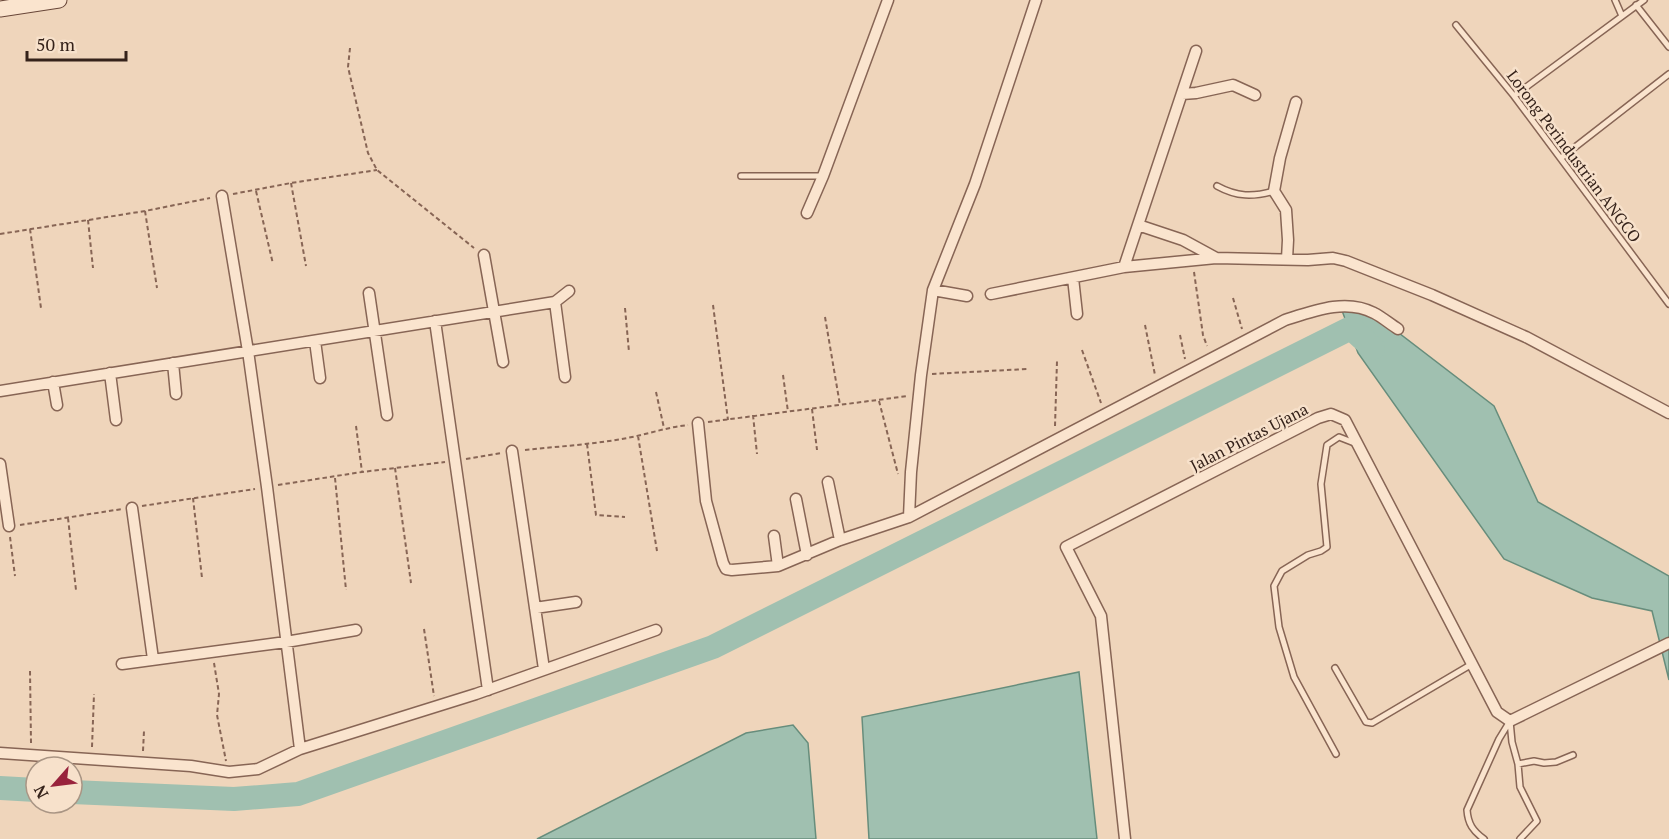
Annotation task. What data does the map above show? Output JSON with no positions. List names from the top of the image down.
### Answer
{
  "streets": {
    "street": ["Jalan Pintas Ujana"],
    "lane": ["Lorong Perindustrian ANGCO"]
  },
  "scale_bar": "50 m",
  "north": "bottom left"
}
